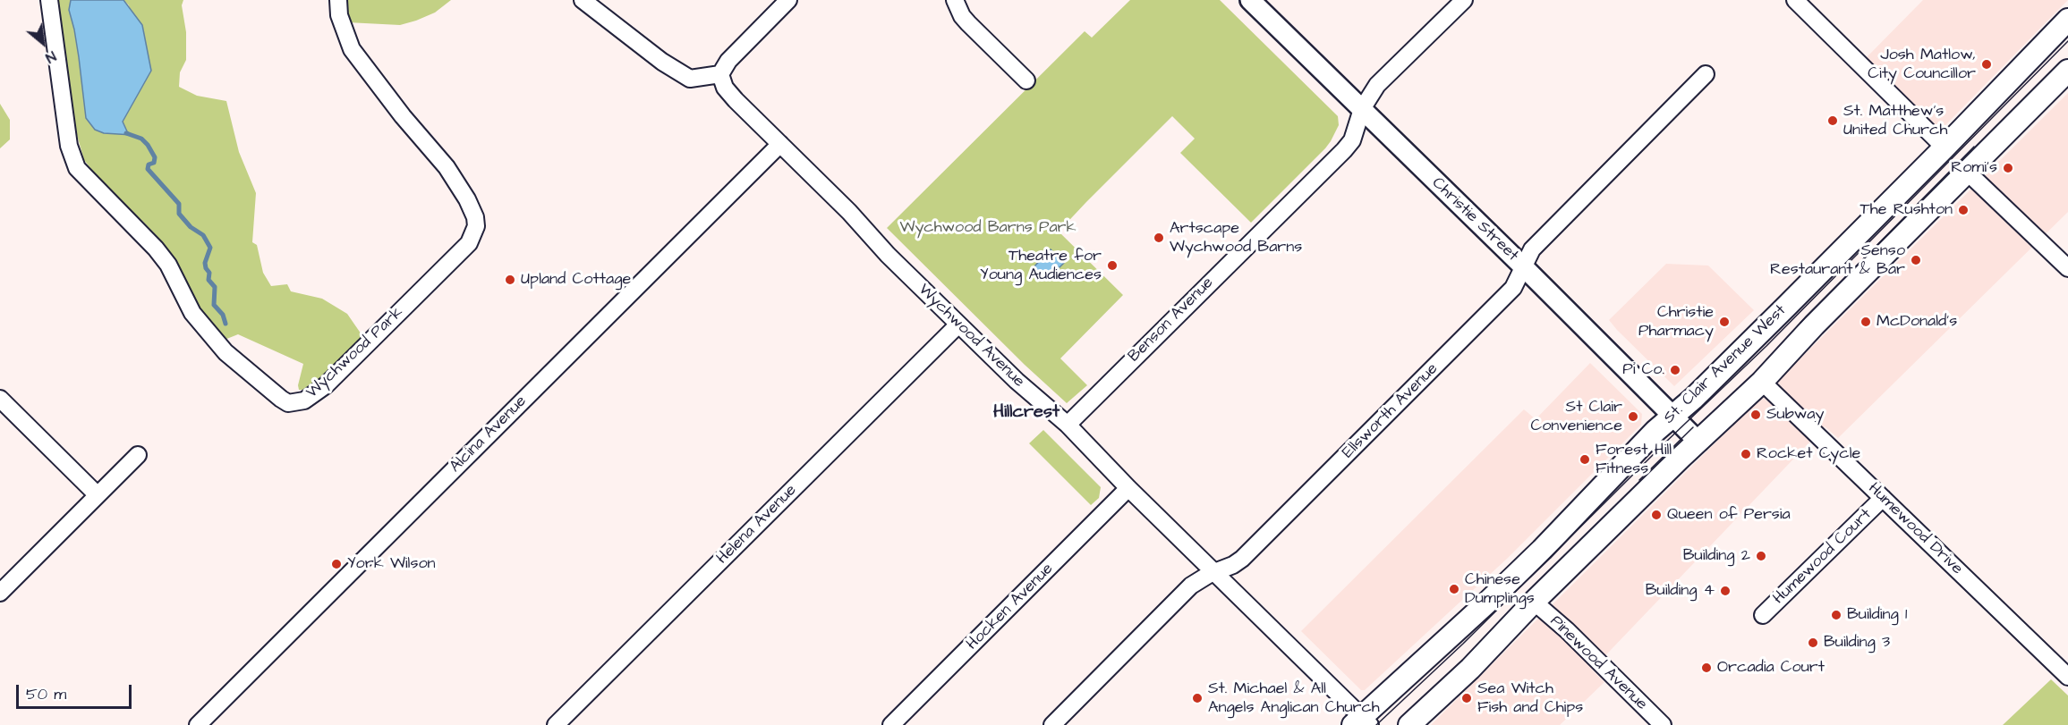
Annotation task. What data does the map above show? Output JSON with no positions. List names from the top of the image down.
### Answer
{
  "streets": {
    "main road": ["St. Clair Avenue West"],
    "street": [
      "Christie Street",
      "Benson Avenue",
      "Wychwood Avenue",
      "Wychwood Park",
      "Ellsworth Avenue",
      "Alcina Avenue",
      "Helena Avenue",
      "Humewood Drive",
      "Humewood Court",
      "Hocken Avenue",
      "Pinewood Avenue"
    ]
  },
  "crossings": [
    ["Christie Street", "Benson Avenue"],
    ["Christie Street", "St. Clair Avenue West"],
    ["Christie Street", "Ellsworth Avenue"],
    ["Benson Avenue", "Wychwood Avenue"],
    ["Wychwood Avenue", "St. Clair Avenue West"],
    ["Wychwood Avenue", "Ellsworth Avenue"],
    ["Wychwood Avenue", "Alcina Avenue"],
    ["Wychwood Avenue", "Helena Avenue"],
    ["Wychwood Avenue", "Hocken Avenue"],
    ["St. Clair Avenue West", "Humewood Drive"],
    ["St. Clair Avenue West", "Pinewood Avenue"],
    ["Humewood Drive", "Humewood Court"]
  ],
  "districts": ["Hillcrest"],
  "parks": ["Wychwood Barns Park"],
  "places": [
    "Josh Matlow, City Councillor",
    "St. Matthew's United Church",
    "Romi's",
    "The Rushton",
    "Artscape Wychwood Barns",
    "Senso Restaurant & Bar",
    "Theatre for Young Audiences",
    "Upland Cottage",
    "Christie Pharmacy",
    "McDonald's",
    "Pi Co.",
    "Subway",
    "St Clair Convenience",
    "Rocket Cycle",
    "Forest Hill Fitness",
    "Queen of Persia",
    "Building 2",
    "York Wilson",
    "Chinese Dumplings",
    "Building 4",
    "Building 1",
    "Building 3",
    "Orcadia Court",
    "St. Michael & All Angels Anglican Church",
    "Sea Witch Fish and Chips"
  ],
  "scale_bar": "50 m",
  "north": "bottom right"
}
